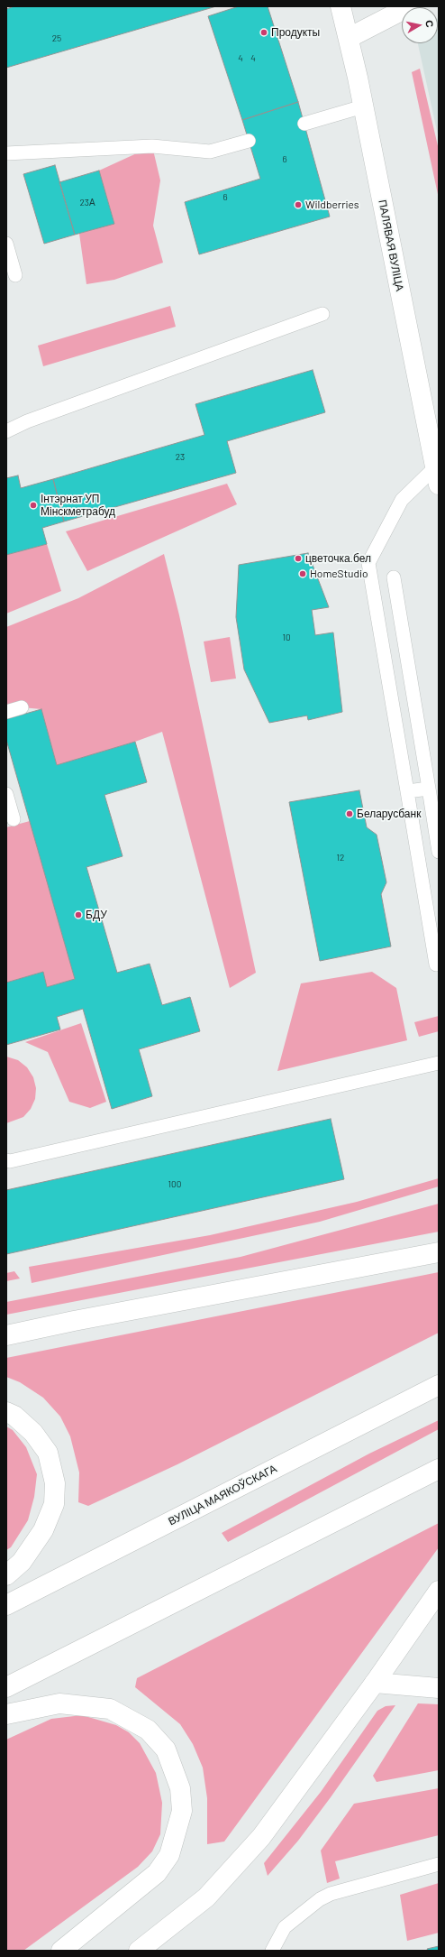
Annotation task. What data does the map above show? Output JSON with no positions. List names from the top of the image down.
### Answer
{
  "streets": {
    "main road": ["ПАЛЯВАЯ ВУЛІЦА", "ВУЛІЦА МАЯКОЎСКАГА"]
  },
  "places": [
    "Продукты",
    "Wildberries",
    "Інтэрнат УП Мінскметрабуд",
    "цветочка.бел",
    "HomeStudio",
    "Беларусбанк",
    "БДУ"
  ],
  "house_numbers": [
    "25",
    "4",
    "4",
    "6",
    "6",
    "23А",
    "23",
    "10",
    "12",
    "100"
  ],
  "north": "right"
}
